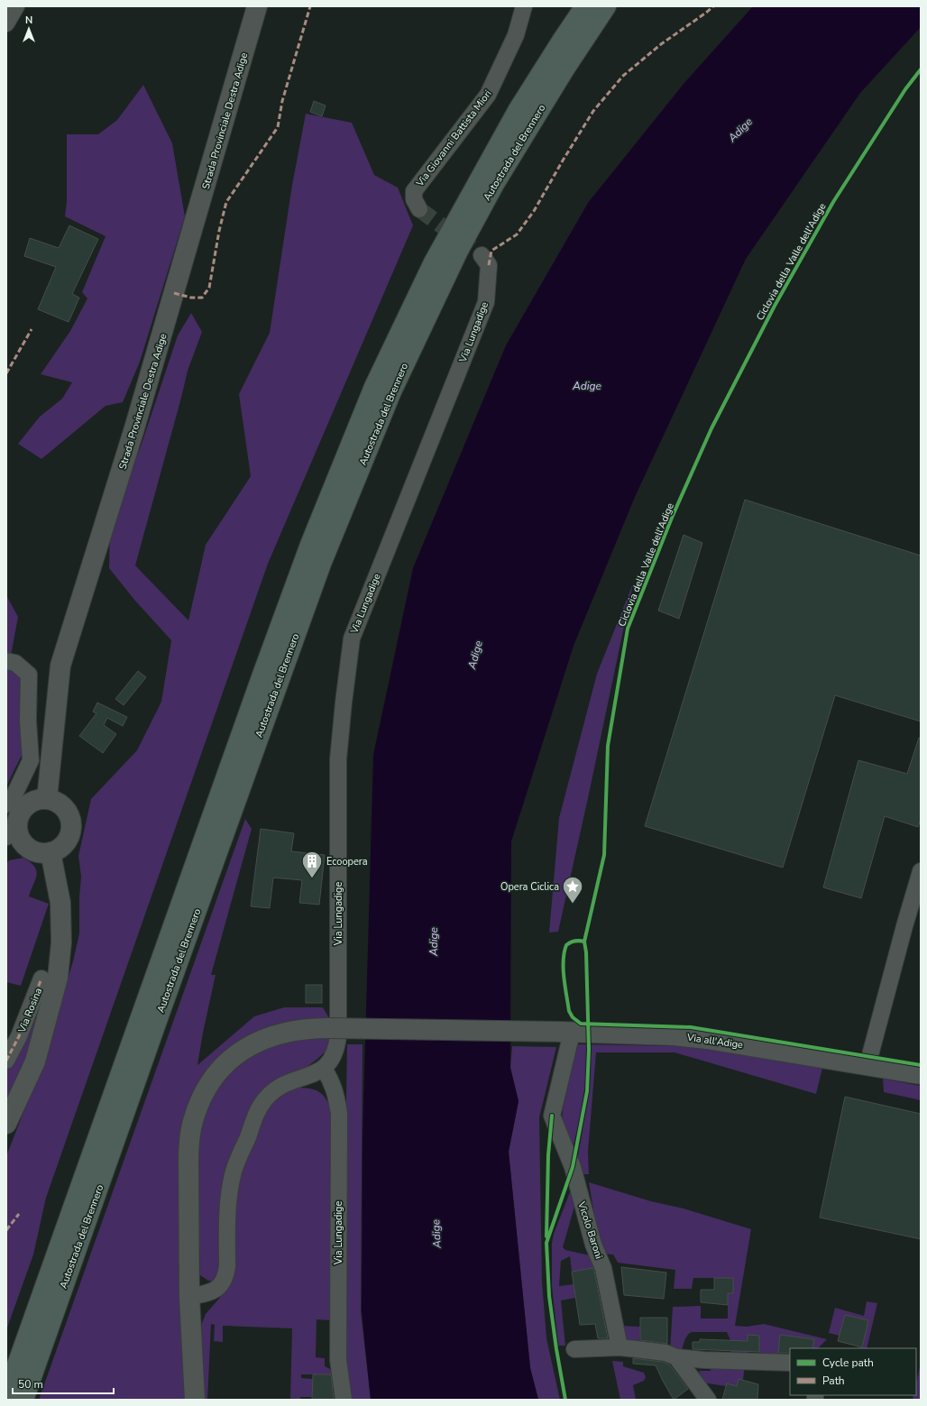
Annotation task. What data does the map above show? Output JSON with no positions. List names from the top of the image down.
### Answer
{
  "streets": {
    "highway": ["Autostrada del Brennero"],
    "main road": ["Strada Provinciale Destra Adige", "Via all'Adige"],
    "street": [
      "Via Giovanni Battista Miori",
      "Via Lungadige",
      "Via Rosina",
      "Vicolo Baroni"
    ],
    "cycle path": ["Ciclovia della Valle dell'Adige"]
  },
  "crossings": [
    ["Via Lungadige", "Via all'Adige"],
    ["Via all'Adige", "Vicolo Baroni"]
  ],
  "water": ["Adige"],
  "places": {
    "building": ["Ecoopera"],
    "place": ["Opera Ciclica"]
  },
  "legend": ["Cycle path", "Path"],
  "scale_bar": "50 m",
  "north": "top"
}
